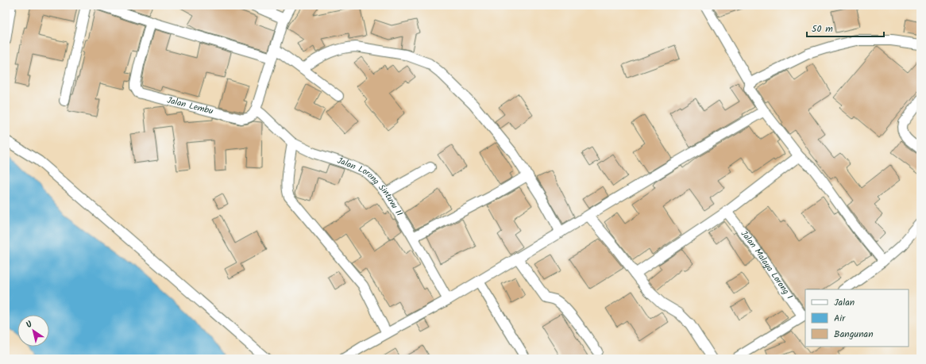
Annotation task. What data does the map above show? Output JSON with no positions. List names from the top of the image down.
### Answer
{
  "streets": {
    "street": ["Jalan Lembu", "Jalan Lorong Sintuvu II", "Jalan Malaya Lorong I"]
  },
  "crossings": [
    ["Jalan Lembu", "Jalan Lorong Sintuvu II"]
  ],
  "legend": ["Jalan", "Air", "Bangunan"],
  "scale_bar": "50 m",
  "north": "top left"
}
